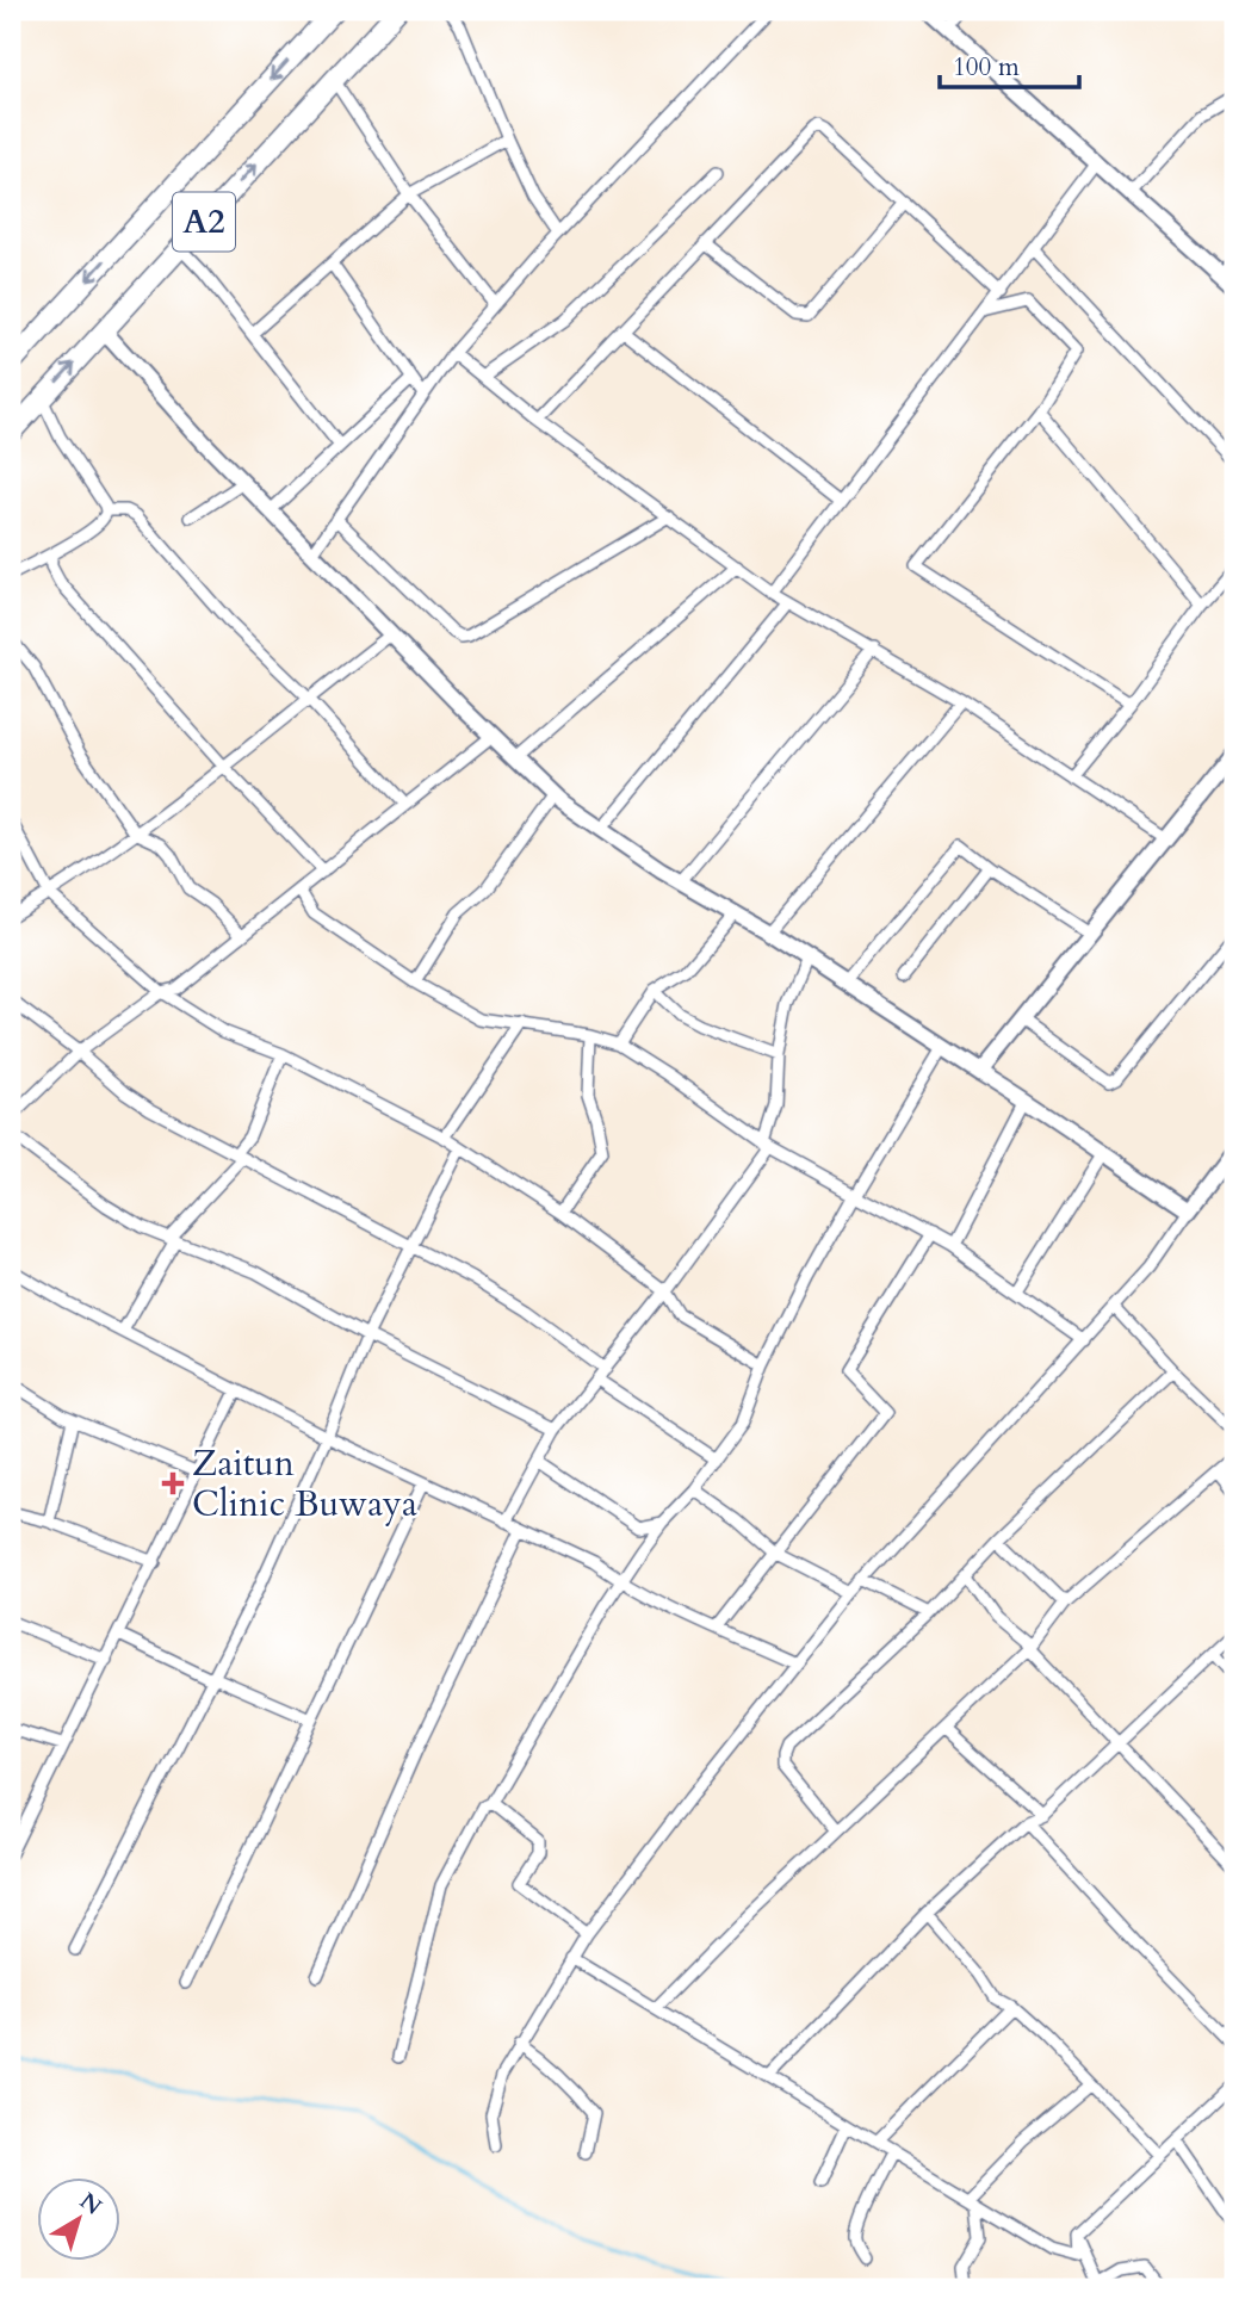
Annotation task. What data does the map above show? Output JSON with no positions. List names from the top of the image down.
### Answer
{
  "streets": {
    "highway": ["A2"]
  },
  "places": {
    "health": ["Zaitun Clinic Buwaya"]
  },
  "scale_bar": "100 m",
  "north": "top right"
}
